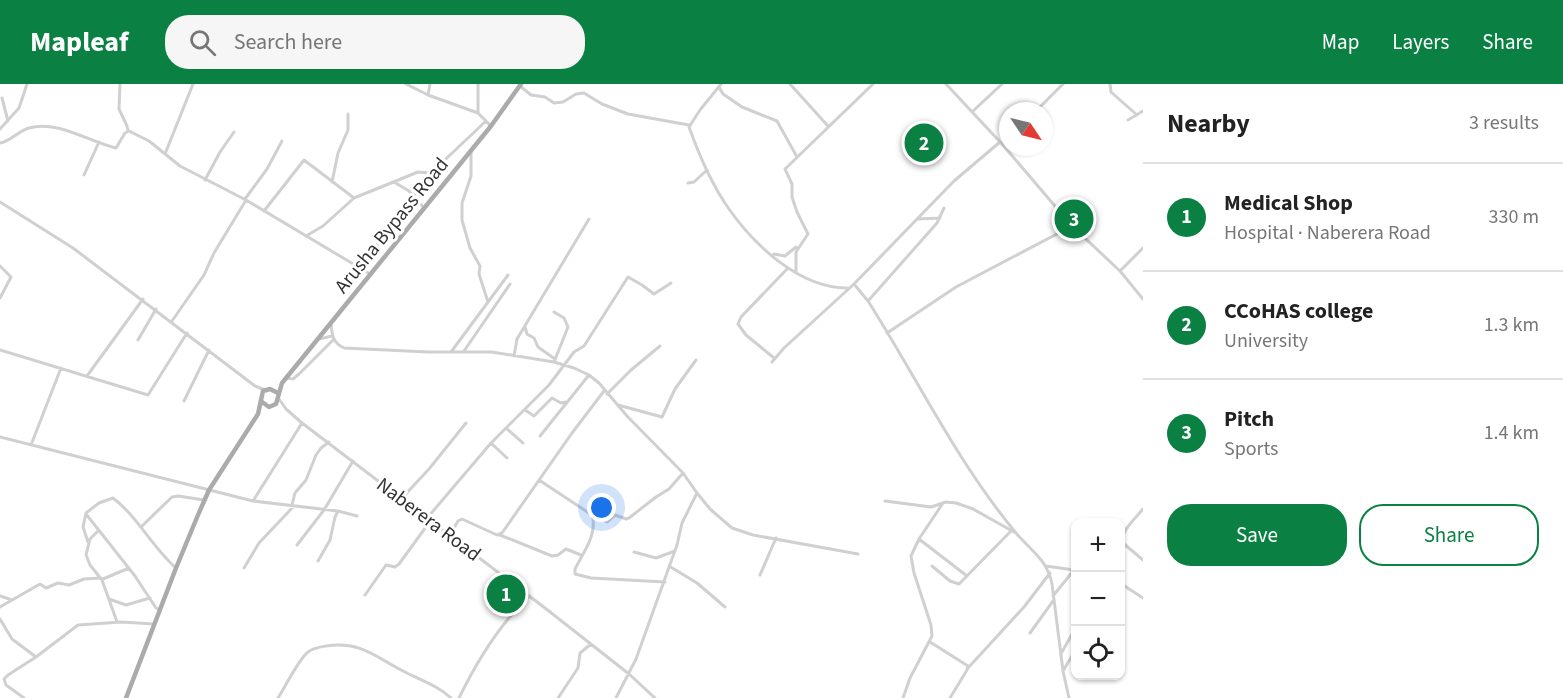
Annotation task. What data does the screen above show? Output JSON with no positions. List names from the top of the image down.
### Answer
{
  "streets": {
    "main road": ["Arusha Bypass Road"],
    "street": ["Naberera Road"]
  },
  "crossings": [
    ["Arusha Bypass Road", "Naberera Road"]
  ],
  "north": "bottom right",
  "page": {
    "header": "Mapleaf",
    "search": "Search here",
    "nav": ["Map", "Layers", "Share"],
    "heading": ["Nearby", "3 results"],
    "pins": ["2", "3", "1"],
    "list": [
      {
        "mark": "1",
        "name": "Medical Shop",
        "note": "Hospital · Naberera Road",
        "value": "330 m"
      },
      {
        "mark": "2",
        "name": "CCoHAS college",
        "note": "University",
        "value": "1.3 km"
      },
      {
        "mark": "3",
        "name": "Pitch",
        "note": "Sports",
        "value": "1.4 km"
      }
    ],
    "buttons": ["Save", "Share"],
    "map_buttons": ["+", "−"]
  }
}
